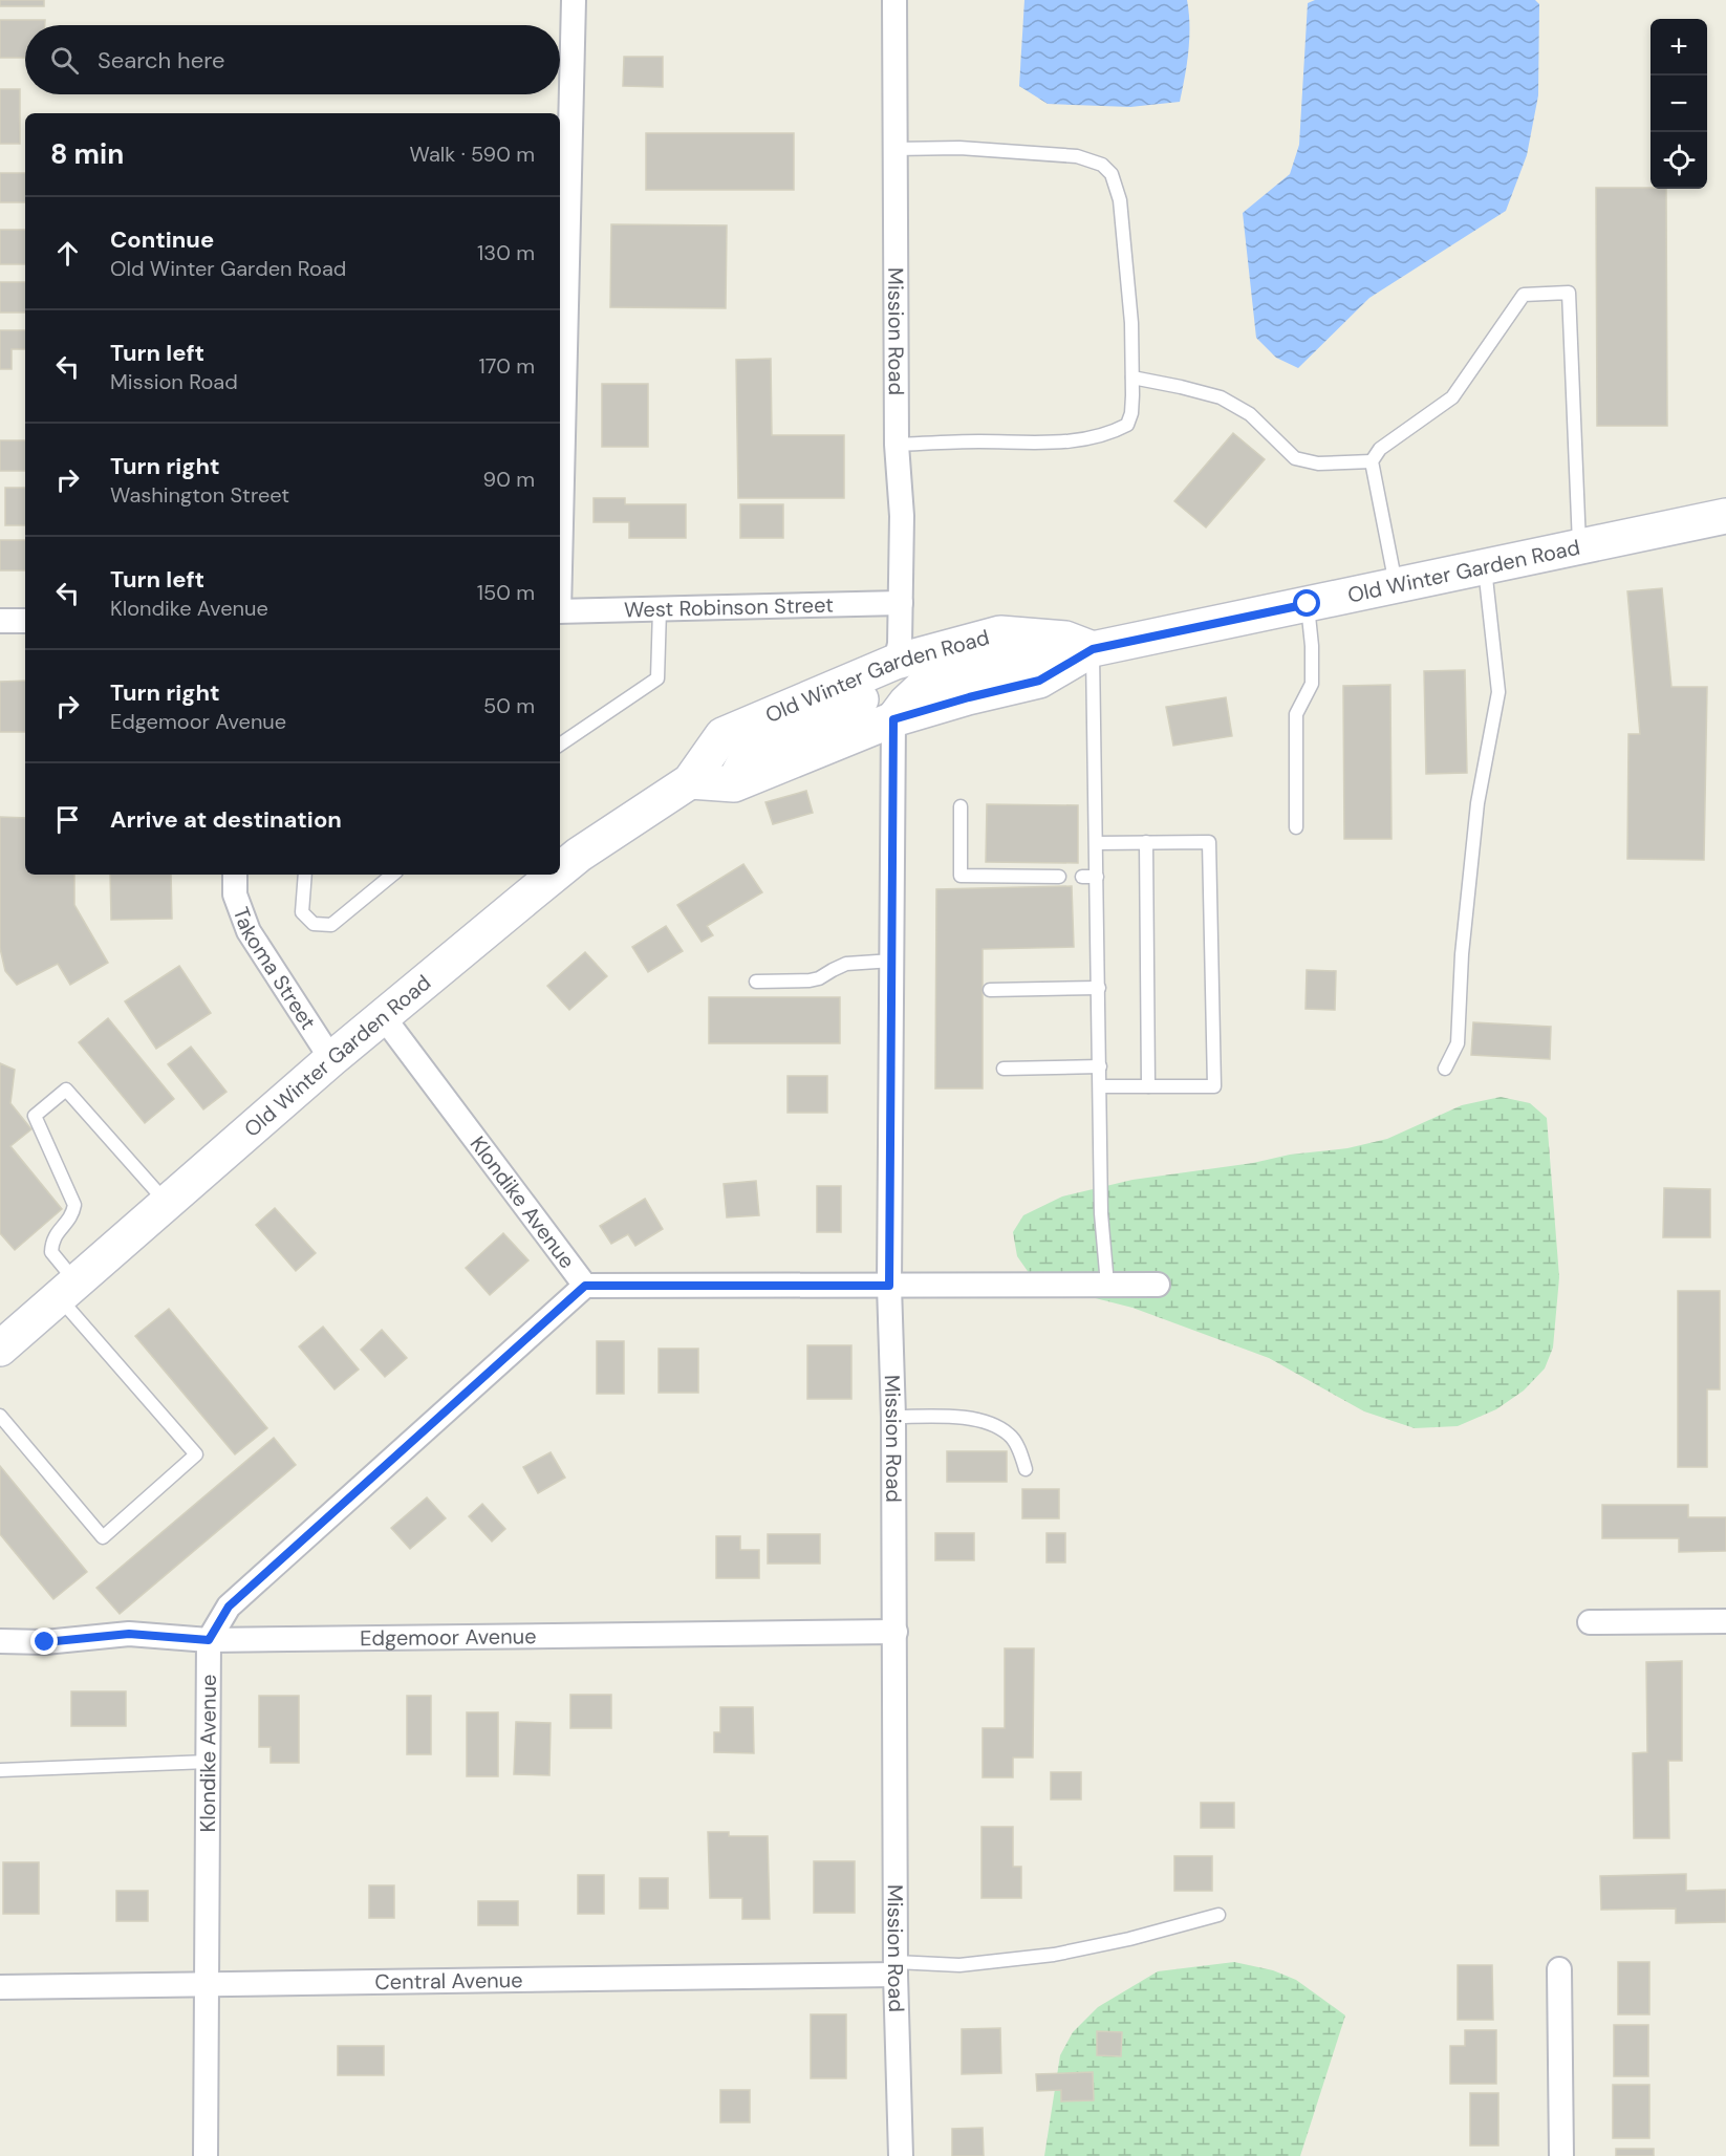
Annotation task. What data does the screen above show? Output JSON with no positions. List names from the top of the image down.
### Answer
{
  "streets": {
    "main road": ["Old Winter Garden Road"],
    "street": [
      "Mission Road",
      "West Robinson Street",
      "Takoma Street",
      "Klondike Avenue",
      "Edgemoor Avenue",
      "Central Avenue"
    ]
  },
  "crossings": [
    ["Mission Road", "Old Winter Garden Road"],
    ["Mission Road", "West Robinson Street"],
    ["Mission Road", "Edgemoor Avenue"],
    ["Mission Road", "Central Avenue"],
    ["Old Winter Garden Road", "Takoma Street"],
    ["Old Winter Garden Road", "Klondike Avenue"],
    ["Klondike Avenue", "Edgemoor Avenue"],
    ["Klondike Avenue", "Central Avenue"]
  ],
  "page": {
    "map_buttons": ["+", "−"],
    "search": "Search here",
    "heading": ["8 min", "Walk · 590 m"],
    "list": [
      ["Continue", "Old Winter Garden Road", "130 m"],
      ["Turn left", "Mission Road", "170 m"],
      ["Turn right", "Washington Street", "90 m"],
      ["Turn left", "Klondike Avenue", "150 m"],
      ["Turn right", "Edgemoor Avenue", "50 m"],
      "Arrive at destination"
    ]
  }
}
